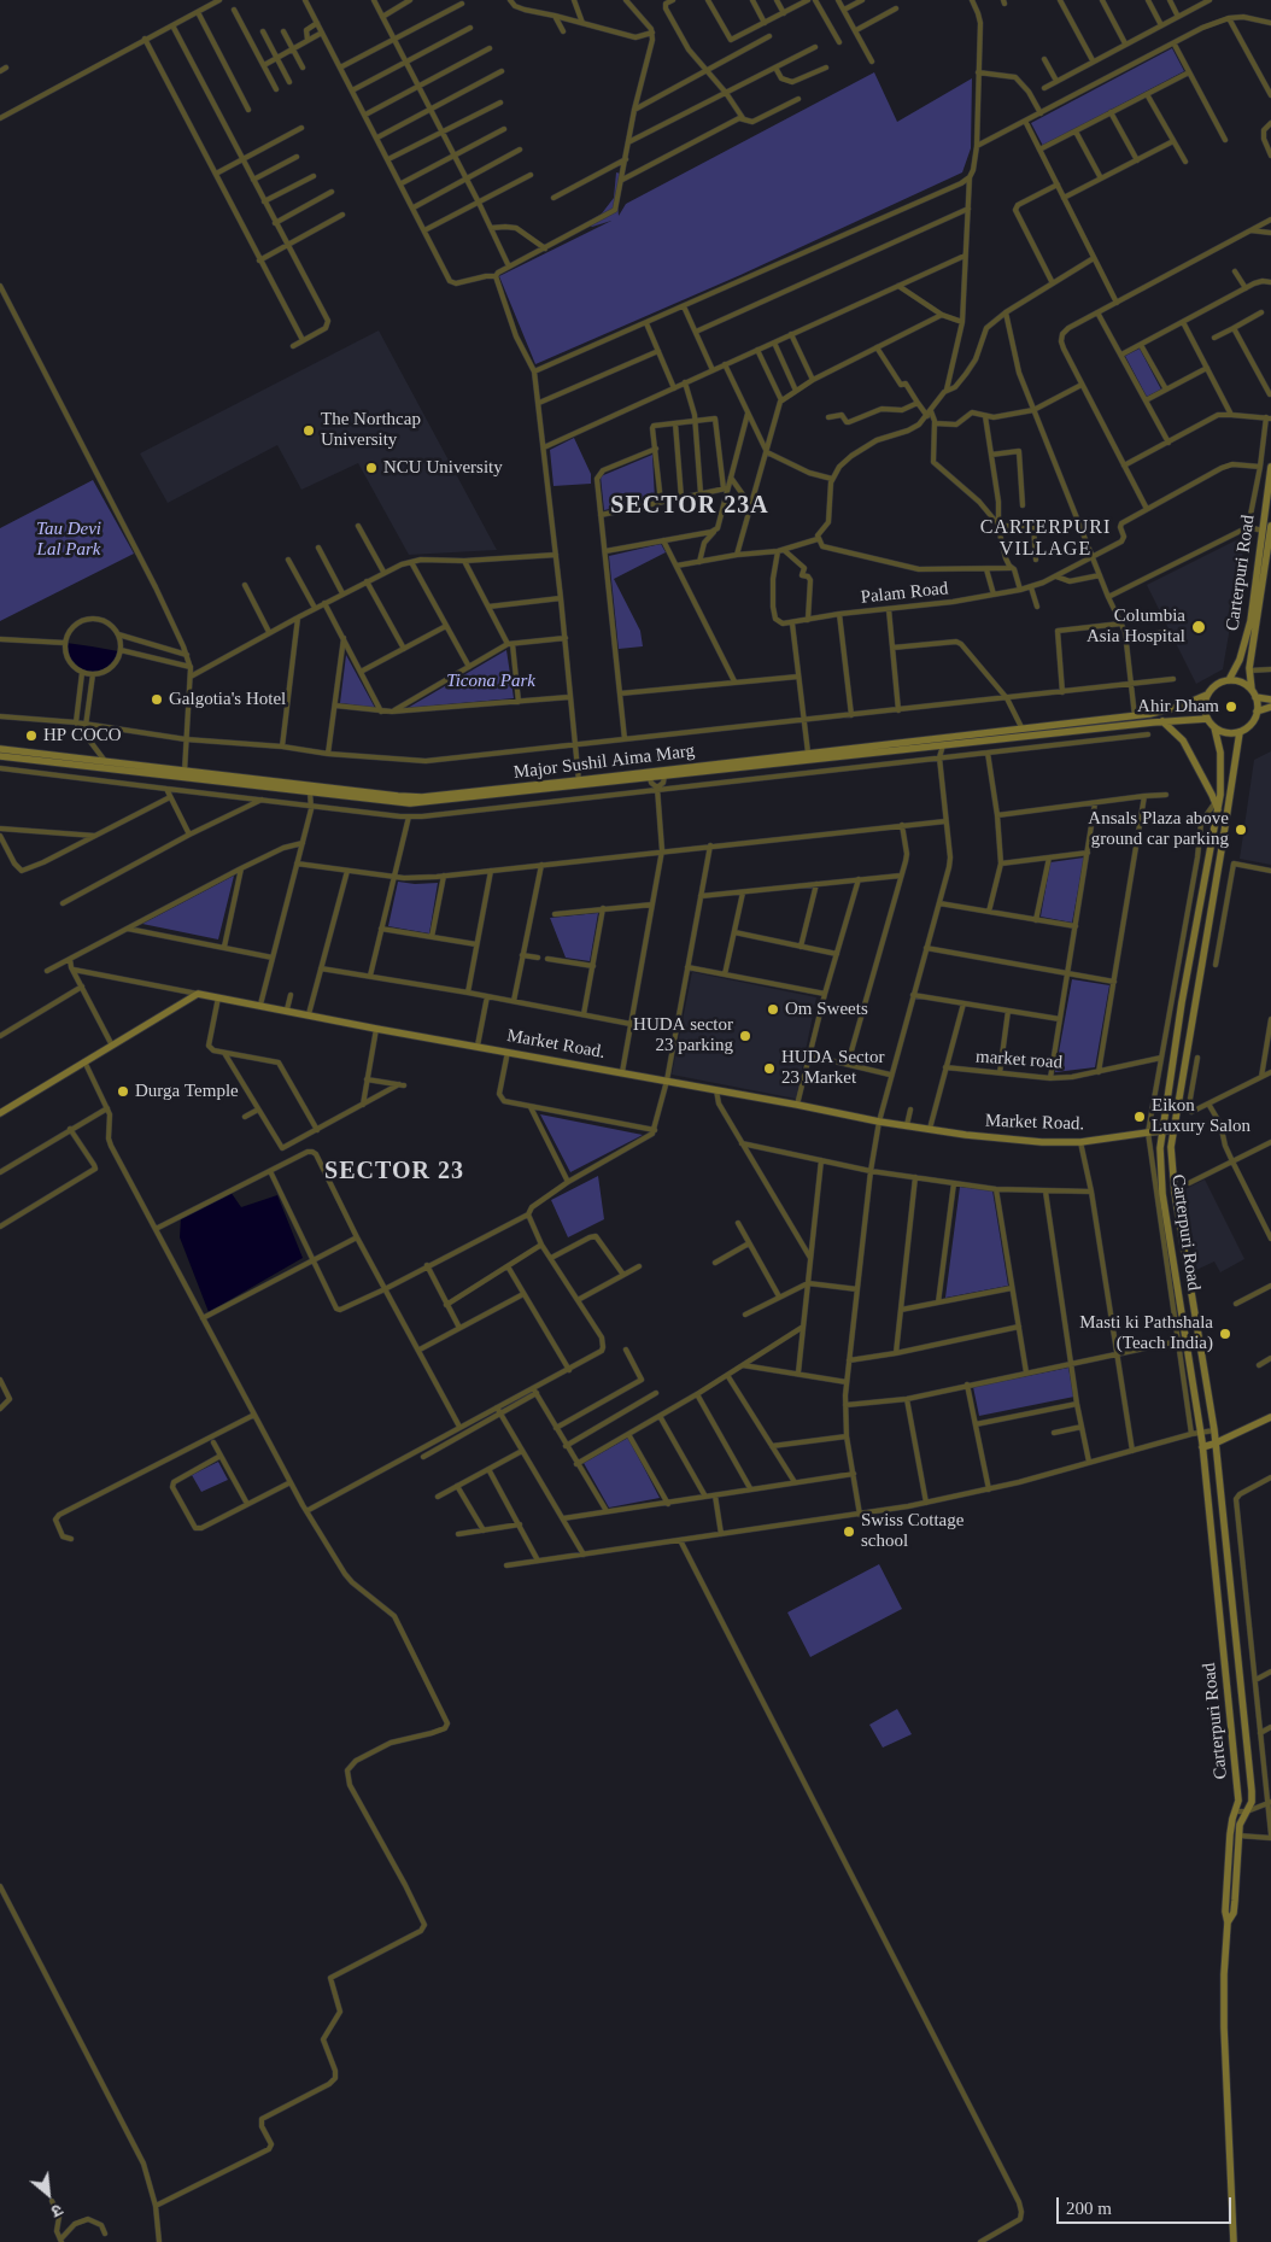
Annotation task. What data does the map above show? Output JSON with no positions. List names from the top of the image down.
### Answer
{
  "streets": {
    "main road": ["Carterpuri Road", "Major Sushil Aima Marg", "Market Road."],
    "street": ["Palam Road", "market road"]
  },
  "crossings": [
    ["Carterpuri Road", "Major Sushil Aima Marg"],
    ["Carterpuri Road", "Market Road."]
  ],
  "districts": ["SECTOR 23A", "CARTERPURI VILLAGE", "SECTOR 23"],
  "parks": ["Tau Devi Lal Park", "Ticona Park"],
  "places": [
    "The Northcap University",
    "NCU University",
    "Columbia Asia Hospital",
    "Galgotia's Hotel",
    "Ahir Dham",
    "HP COCO",
    "Ansals Plaza above ground car parking",
    "Om Sweets",
    "HUDA sector 23 parking",
    "HUDA Sector 23 Market",
    "Durga Temple",
    "Eikon Luxury Salon",
    "Masti ki Pathshala (Teach India)",
    "Swiss Cottage school"
  ],
  "scale_bar": "200 m",
  "north": "bottom right"
}
